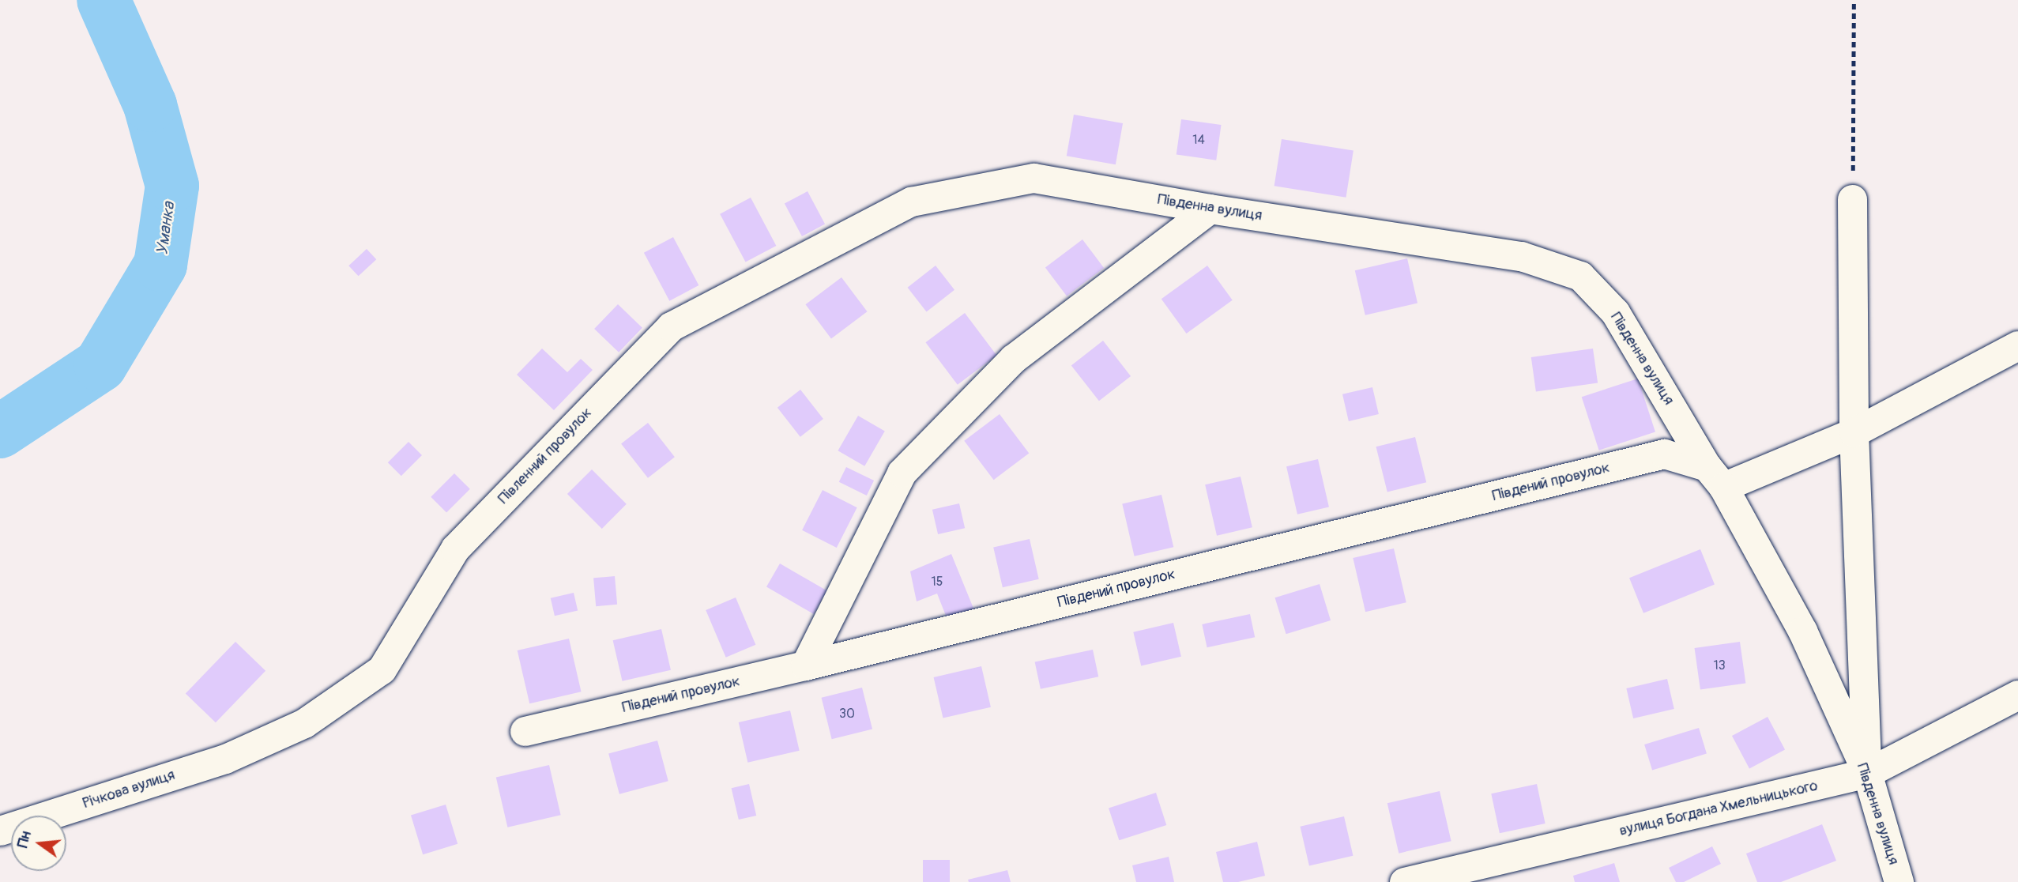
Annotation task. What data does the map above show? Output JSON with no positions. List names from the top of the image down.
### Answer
{
  "streets": {
    "street": [
      "Південна вулиця",
      "Півленний провулок",
      "Південий провулок",
      "Річкова вулиця",
      "вулиця Богдана Хмельницького"
    ]
  },
  "crossings": [
    ["Південна вулиця", "Півленний провулок"],
    ["Південна вулиця", "Південий провулок"],
    ["Південна вулиця", "вулиця Богдана Хмельницького"],
    ["Півленний провулок", "Річкова вулиця"]
  ],
  "water": ["Уманка"],
  "house_numbers": [
    "14",
    "15",
    "13",
    "30"
  ],
  "north": "left"
}
